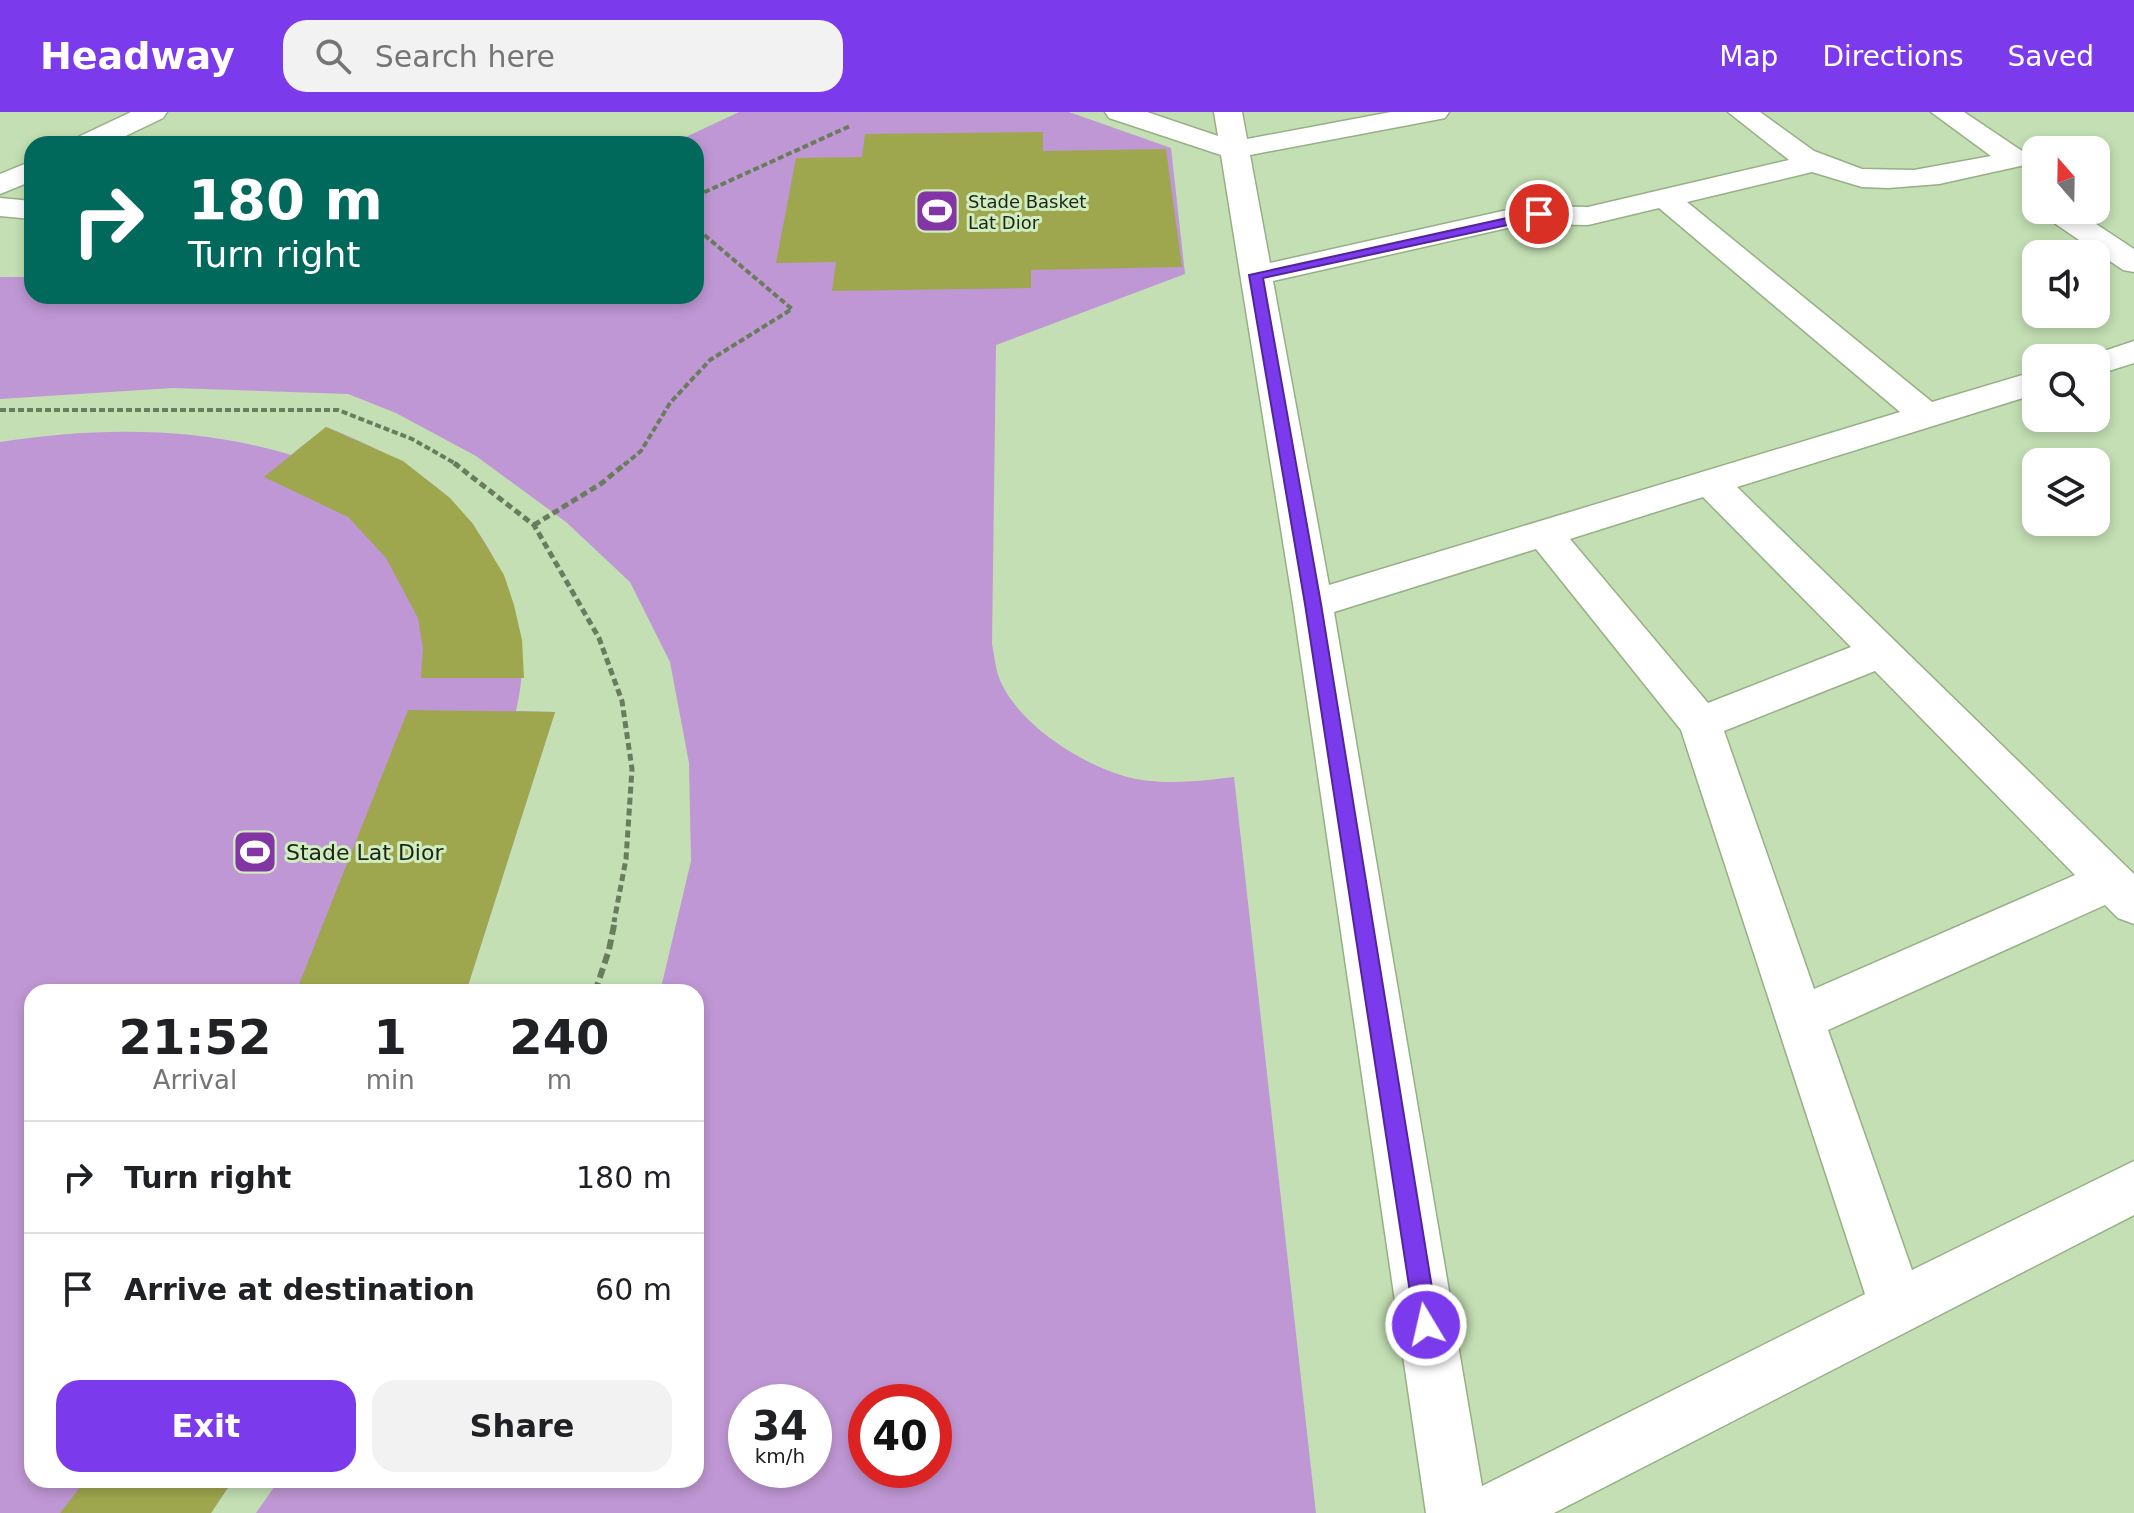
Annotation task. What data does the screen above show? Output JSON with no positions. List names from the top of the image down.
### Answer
{
  "places": {
    "sports": ["Stade Basket Lat Dior", "Stade Lat Dior"]
  },
  "north": "top",
  "page": {
    "header": "Headway",
    "search": "Search here",
    "nav": ["Map", "Directions", "Saved"],
    "turn": ["180 m", "Turn right"],
    "eta": [
      "21:52",
      "Arrival",
      "1",
      "min",
      "240",
      "m"
    ],
    "list": [
      {
        "name": "Turn right",
        "value": "180 m"
      },
      {
        "name": "Arrive at destination",
        "value": "60 m"
      }
    ],
    "buttons": ["Exit", "Share"],
    "speed": "34 km/h",
    "limit": "40"
  }
}
